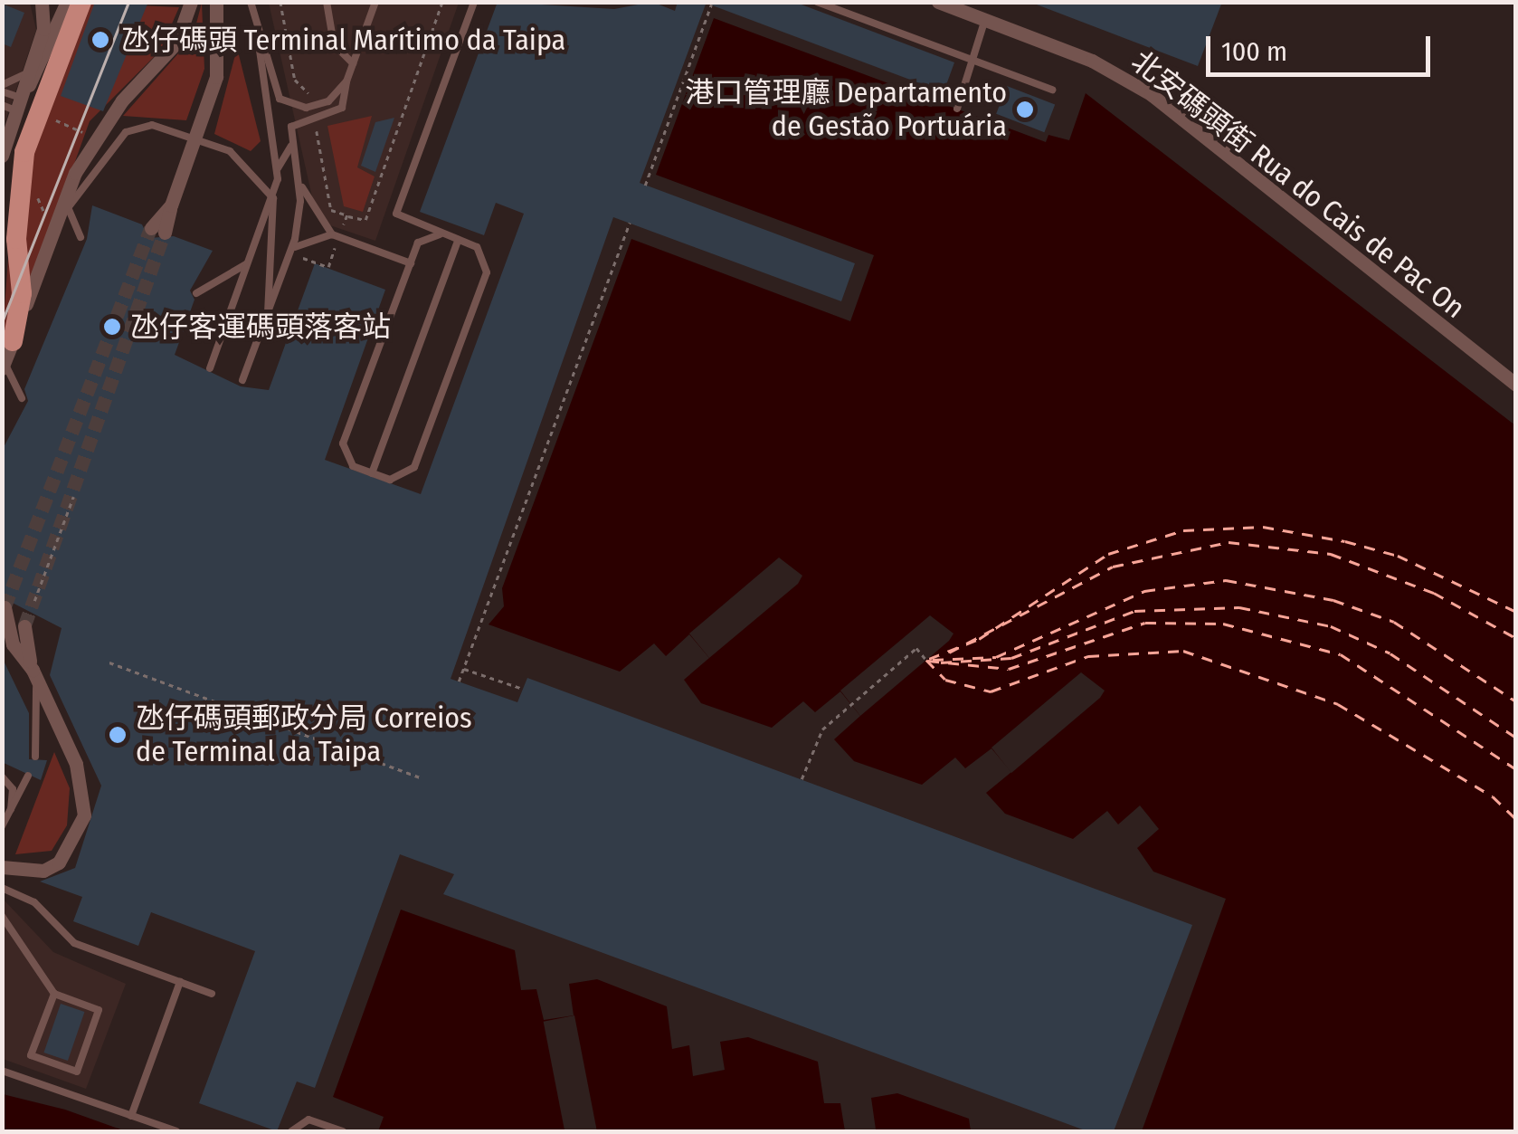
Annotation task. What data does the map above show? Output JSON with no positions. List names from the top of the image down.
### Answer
{
  "streets": {
    "street": ["北安碼頭街 Rua do Cais de Pac On"]
  },
  "places": [
    "氹仔碼頭 Terminal Marítimo da Taipa",
    "港口管理廳 Departamento de Gestão Portuária",
    "氹仔客運碼頭落客站",
    "氹仔碼頭郵政分局 Correios de Terminal da Taipa"
  ],
  "scale_bar": "100 m"
}
